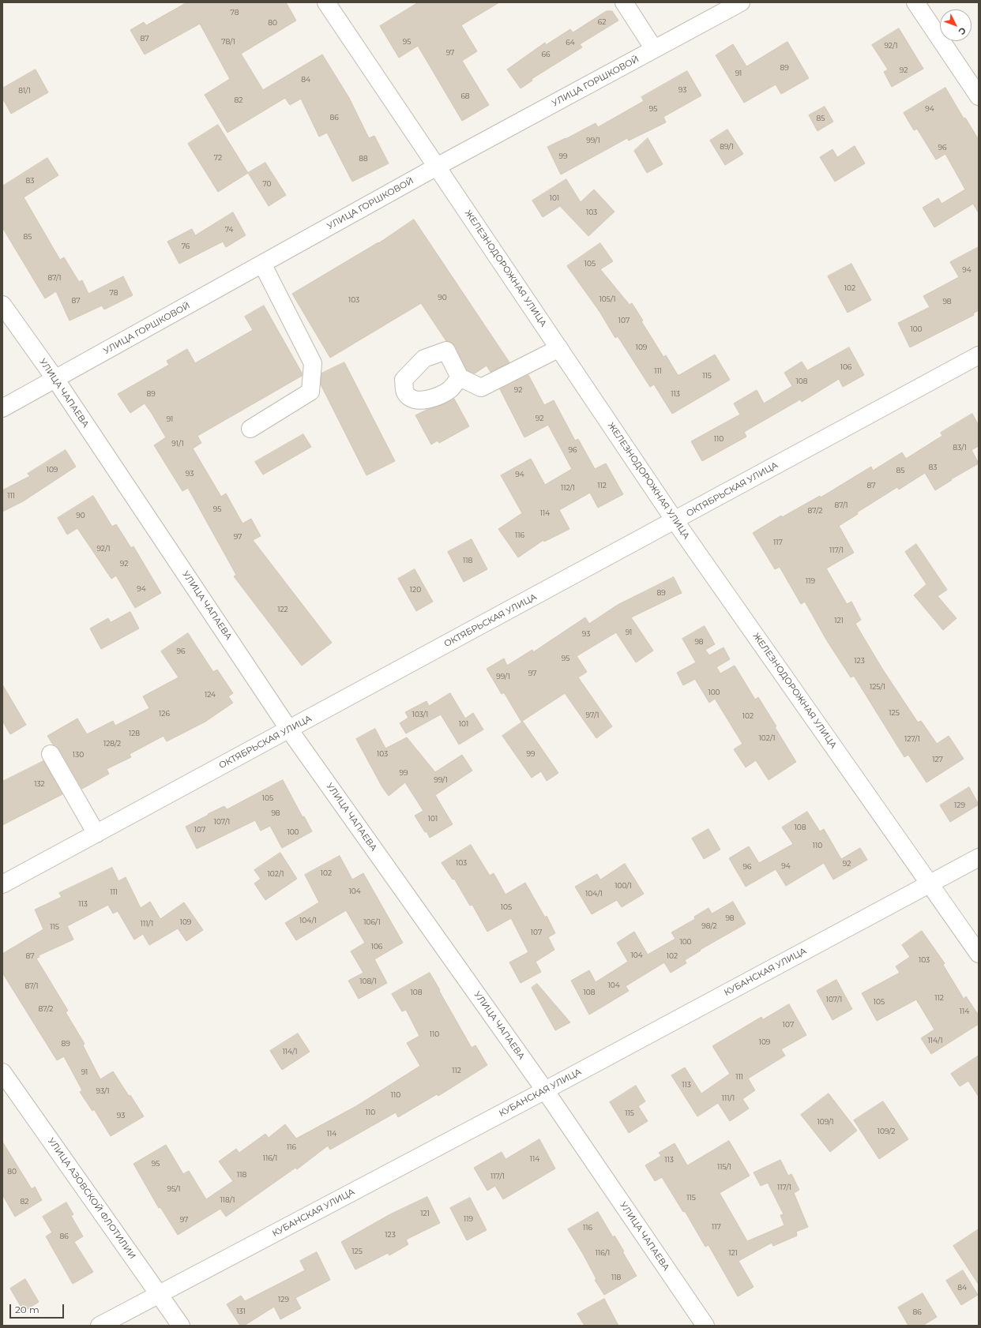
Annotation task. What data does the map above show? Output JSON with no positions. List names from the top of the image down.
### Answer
{
  "streets": {
    "street": [
      "УЛИЦА ГОРШКОВОЙ",
      "ЖЕЛЕЗНОДОРОЖНАЯ УЛИЦА",
      "УЛИЦА ЧАПАЕВА",
      "ОКТЯБРЬСКАЯ УЛИЦА",
      "КУБАНСКАЯ УЛИЦА",
      "УЛИЦА АЗОВСКОЙ ФЛОТИЛИИ"
    ]
  },
  "crossings": [
    ["УЛИЦА ГОРШКОВОЙ", "ЖЕЛЕЗНОДОРОЖНАЯ УЛИЦА"],
    ["УЛИЦА ГОРШКОВОЙ", "УЛИЦА ЧАПАЕВА"],
    ["ЖЕЛЕЗНОДОРОЖНАЯ УЛИЦА", "ОКТЯБРЬСКАЯ УЛИЦА"],
    ["ЖЕЛЕЗНОДОРОЖНАЯ УЛИЦА", "КУБАНСКАЯ УЛИЦА"],
    ["УЛИЦА ЧАПАЕВА", "ОКТЯБРЬСКАЯ УЛИЦА"],
    ["УЛИЦА ЧАПАЕВА", "КУБАНСКАЯ УЛИЦА"],
    ["КУБАНСКАЯ УЛИЦА", "УЛИЦА АЗОВСКОЙ ФЛОТИЛИИ"]
  ],
  "house_numbers": [
    "78",
    "62",
    "80",
    "87",
    "78/1",
    "95",
    "64",
    "92/1",
    "97",
    "66",
    "89",
    "92",
    "91",
    "84",
    "93",
    "81/1",
    "68",
    "82",
    "95",
    "94",
    "86",
    "85",
    "99/1",
    "89/1",
    "96",
    "99",
    "72",
    "88",
    "83",
    "70",
    "101",
    "103",
    "74",
    "85",
    "76",
    "105",
    "94",
    "87/1",
    "102",
    "78",
    "90",
    "105/1",
    "103",
    "87",
    "98",
    "107",
    "100",
    "109",
    "106",
    "111",
    "115",
    "108",
    "92",
    "89",
    "113",
    "92",
    "91",
    "110",
    "91/1",
    "83/1",
    "96",
    "83",
    "109",
    "85",
    "93",
    "94",
    "112",
    "87",
    "112/1",
    "111",
    "87/1",
    "95",
    "87/2",
    "114",
    "90",
    "116",
    "97",
    "117",
    "92/1",
    "117/1",
    "118",
    "92",
    "119",
    "94",
    "120",
    "89",
    "122",
    "121",
    "91",
    "93",
    "98",
    "96",
    "95",
    "123",
    "97",
    "99/1",
    "125/1",
    "100",
    "124",
    "125",
    "126",
    "103/1",
    "97/1",
    "102",
    "101",
    "128",
    "102/1",
    "127/1",
    "128/2",
    "103",
    "99",
    "130",
    "127",
    "99",
    "99/1",
    "132",
    "105",
    "129",
    "98",
    "101",
    "107/1",
    "108",
    "107",
    "100",
    "110",
    "103",
    "92",
    "94",
    "96",
    "102",
    "102/1",
    "100/1",
    "104",
    "111",
    "104/1",
    "113",
    "105",
    "98",
    "104/1",
    "109",
    "106/1",
    "111/1",
    "98/2",
    "115",
    "107",
    "100",
    "106",
    "104",
    "87",
    "102",
    "103",
    "108/1",
    "104",
    "87/1",
    "108",
    "108",
    "112",
    "107/1",
    "105",
    "87/2",
    "114",
    "107",
    "110",
    "114/1",
    "109",
    "89",
    "114/1",
    "112",
    "91",
    "111",
    "113",
    "93/1",
    "110",
    "111/1",
    "110",
    "115",
    "93",
    "109/1",
    "109/2",
    "114",
    "116",
    "116/1",
    "114",
    "113",
    "95",
    "115/1",
    "80",
    "118",
    "117/1",
    "117/1",
    "95/1",
    "115",
    "118/1",
    "82",
    "121",
    "119",
    "97",
    "117",
    "116",
    "123",
    "86",
    "125",
    "116/1",
    "121",
    "118",
    "84",
    "129",
    "131",
    "86"
  ],
  "scale_bar": "20 m",
  "north": "bottom right"
}
